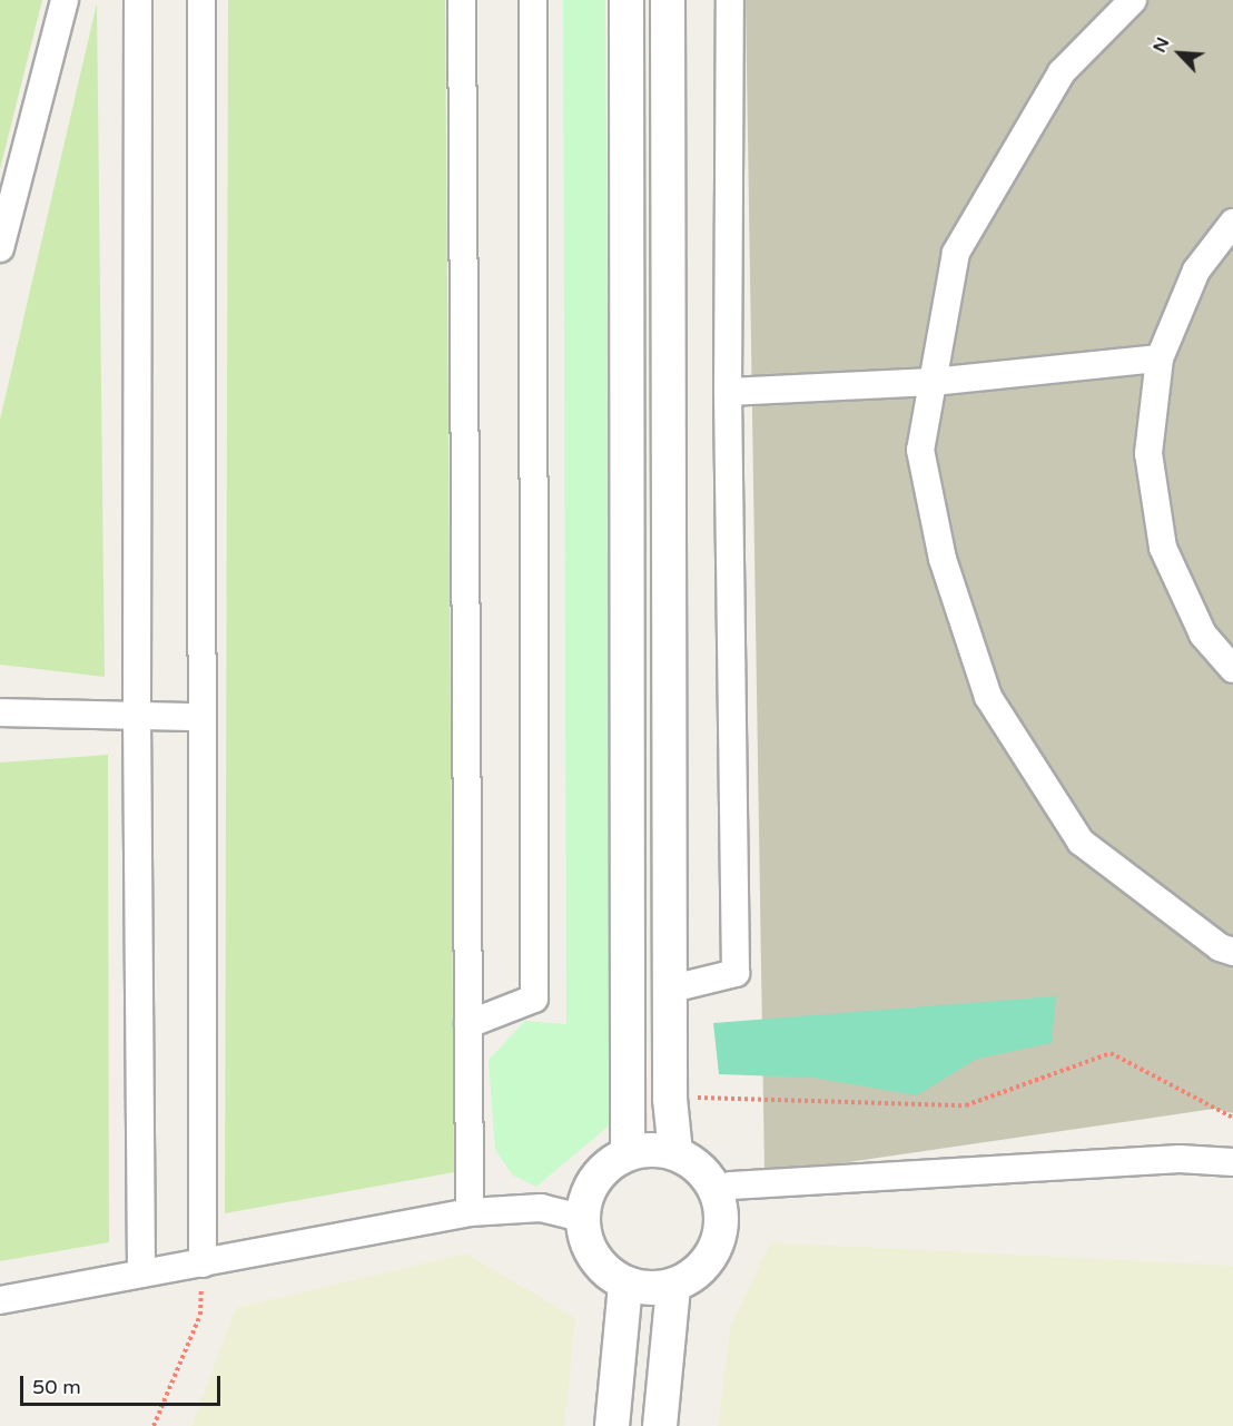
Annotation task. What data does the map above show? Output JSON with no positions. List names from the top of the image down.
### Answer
{
  "scale_bar": "50 m",
  "north": "top left"
}
